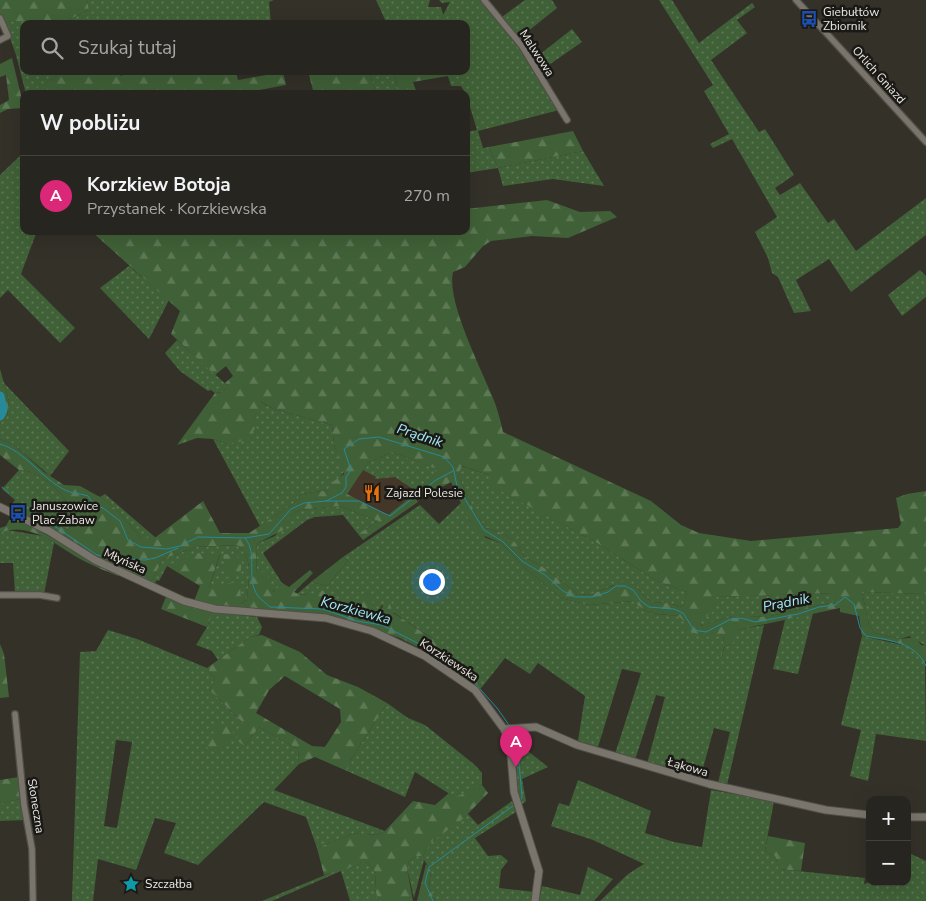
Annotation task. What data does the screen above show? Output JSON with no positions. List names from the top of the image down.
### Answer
{
  "streets": {
    "street": [
      "Malwowa",
      "Orlich Gniazd",
      "Młyńska",
      "Korzkiewska",
      "Łąkowa",
      "Słoneczna"
    ]
  },
  "crossings": [
    ["Młyńska", "Korzkiewska"],
    ["Korzkiewska", "Łąkowa"]
  ],
  "water": ["Prądnik", "Korzkiewka"],
  "places": {
    "bus stop": ["Giebułtów Zbiornik", "Januszowice Plac Zabaw"],
    "restaurant": ["Zajazd Polesie"],
    "place": ["Szczałba"]
  },
  "page": {
    "search": "Szukaj tutaj",
    "heading": "W pobliżu",
    "list": [
      {
        "mark": "A",
        "name": "Korzkiew Botoja",
        "note": "Przystanek · Korzkiewska",
        "value": "270 m"
      }
    ],
    "pins": "A",
    "map_buttons": ["+", "−"]
  }
}
